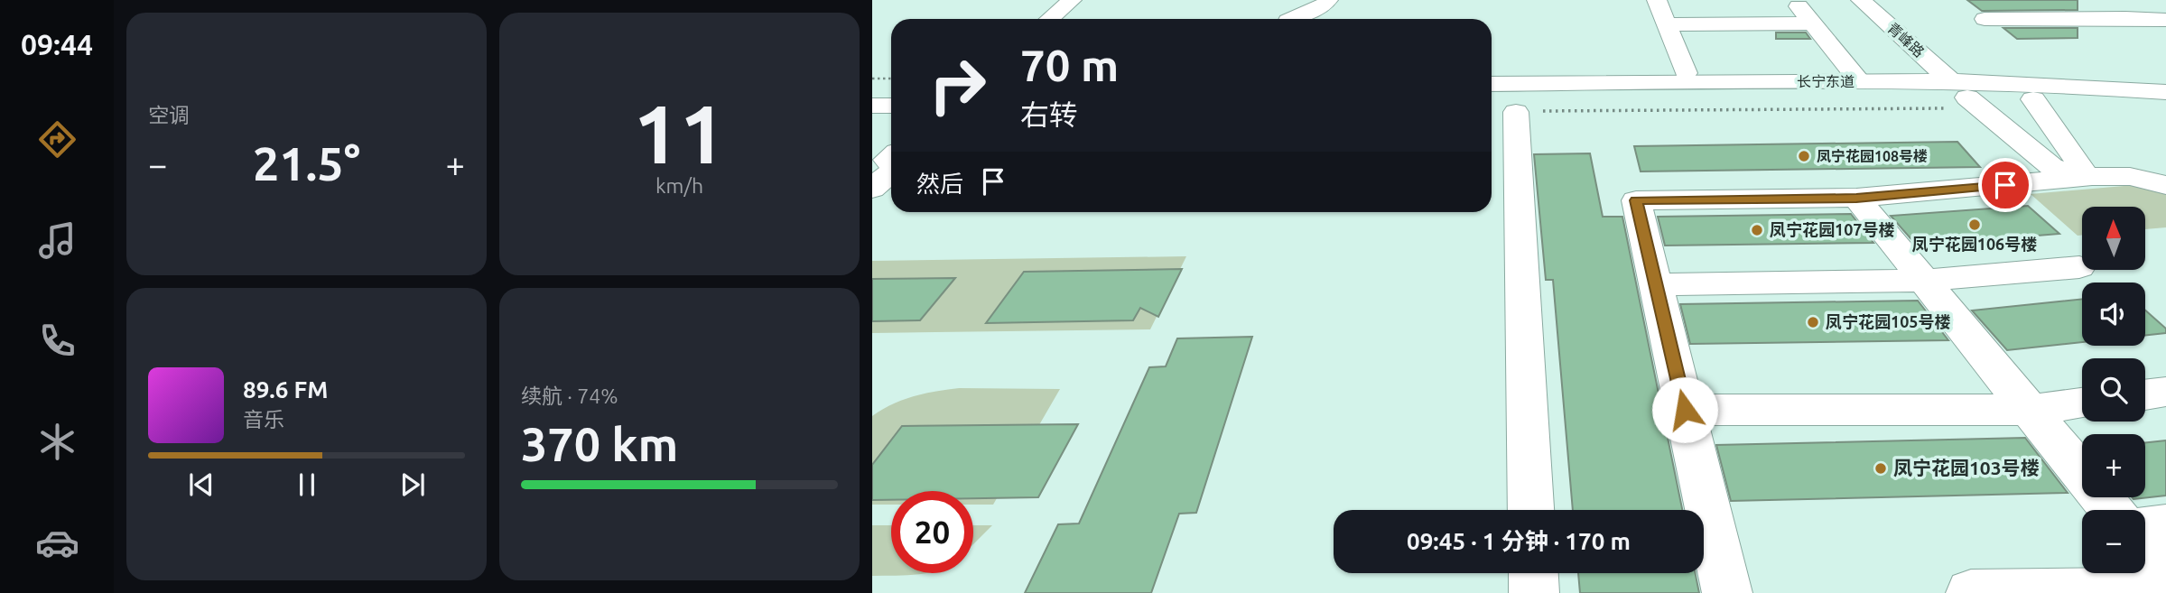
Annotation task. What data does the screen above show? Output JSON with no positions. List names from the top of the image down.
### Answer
{
  "streets": {
    "main road": ["青峰路", "长宁东道"]
  },
  "crossings": [
    ["青峰路", "长宁东道"]
  ],
  "places": [
    "凤宁花园108号楼",
    "凤宁花园106号楼",
    "凤宁花园107号楼",
    "凤宁花园105号楼",
    "凤宁花园103号楼"
  ],
  "north": "top",
  "page": {
    "tabs": "09:44",
    "tile": [
      "空调",
      ["11", "km/h"],
      ["续航 · 74%", "370 km"]
    ],
    "turn": ["70 m", "右转"],
    "heat": ["−", "21.5°", "+"],
    "then": "然后",
    "map_buttons": ["+", "−"],
    "song": ["89.6 FM", "音乐"],
    "limit": "20",
    "trip": "09:45 · 1 分钟 · 170 m"
  }
}
